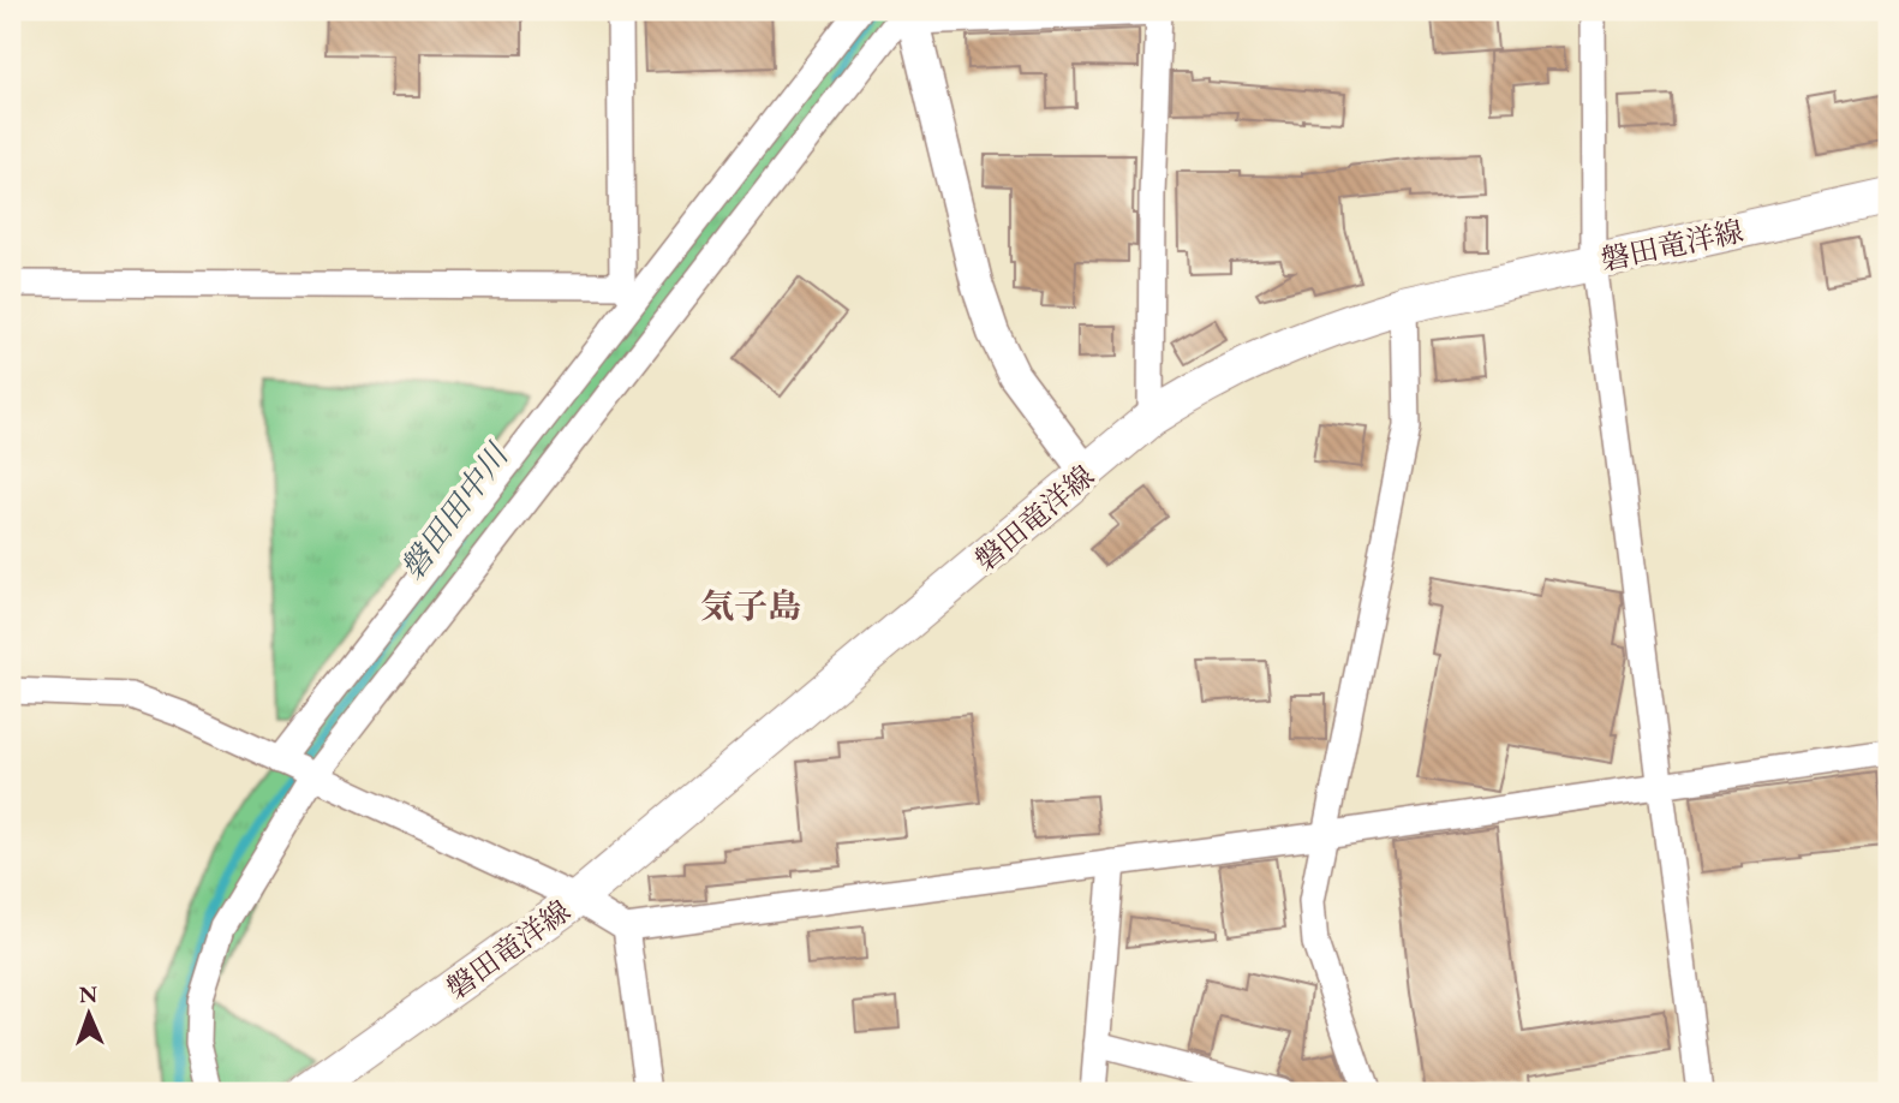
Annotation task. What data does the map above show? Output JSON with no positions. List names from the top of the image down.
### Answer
{
  "streets": {
    "main road": ["磐田竜洋線"]
  },
  "districts": ["気子島"],
  "water": ["磐田田中川"],
  "north": "top"
}
